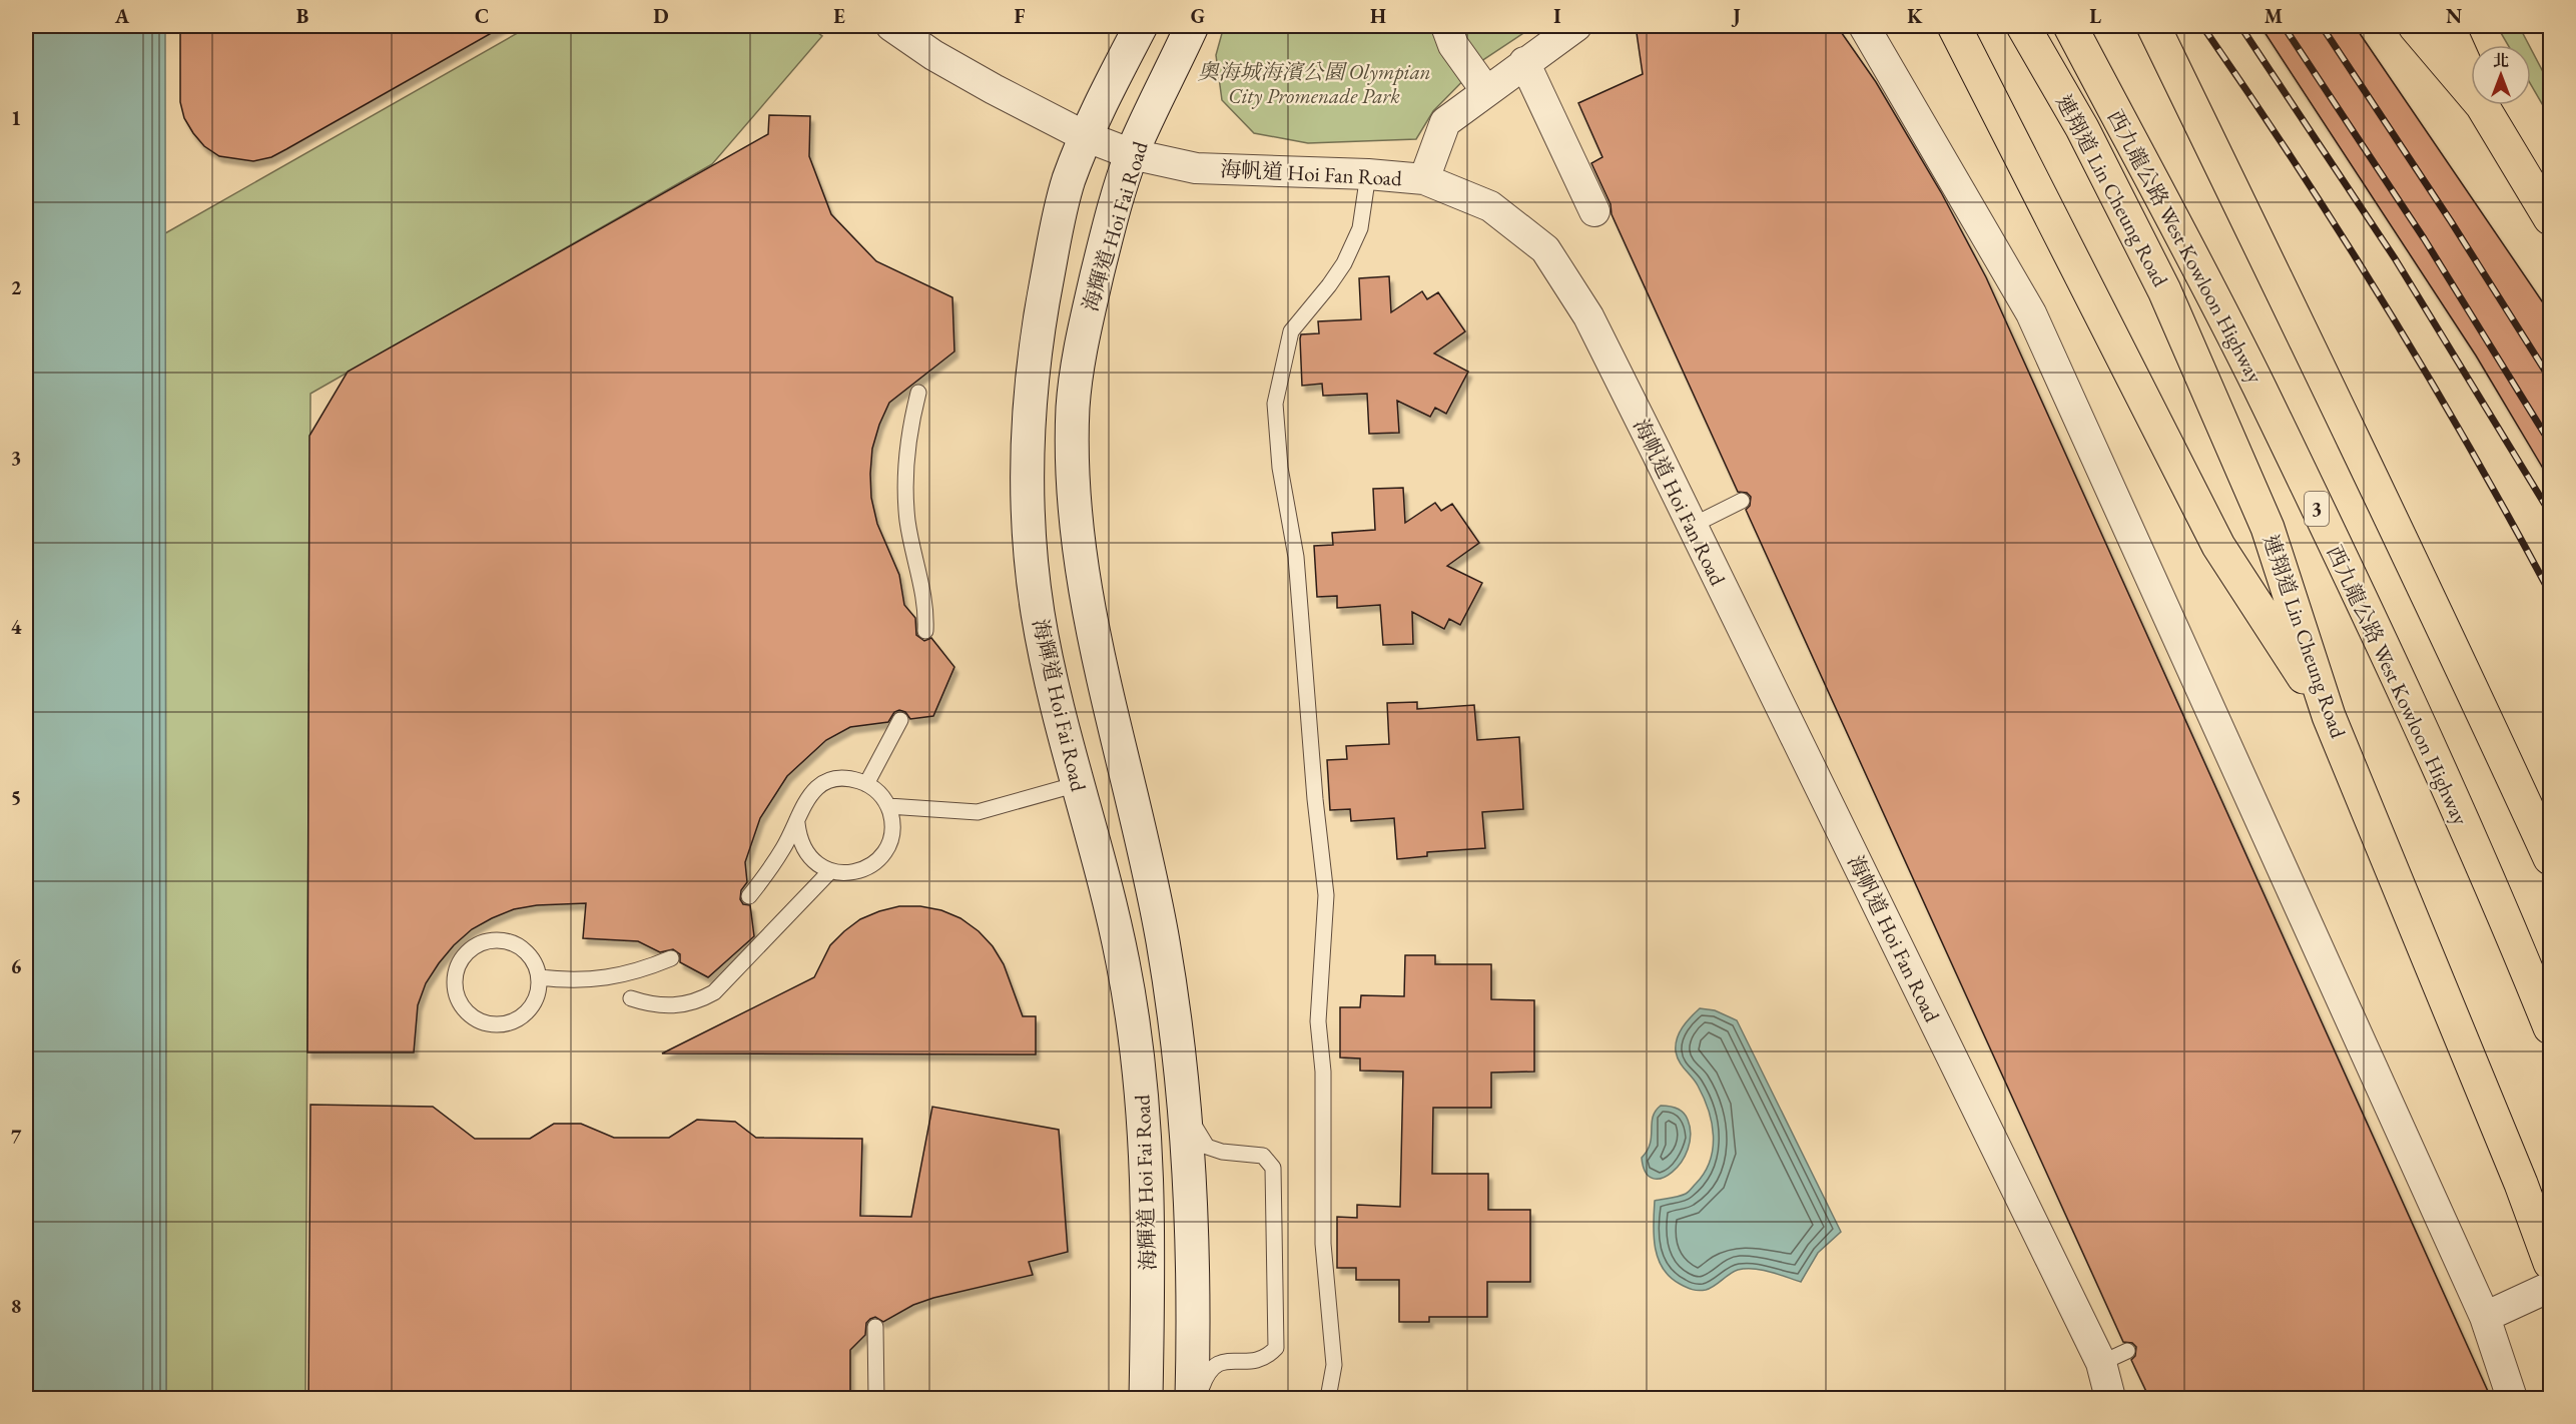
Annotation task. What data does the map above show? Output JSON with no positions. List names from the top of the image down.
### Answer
{
  "streets": {
    "highway": ["連翔道 Lin Cheung Road", "西九龍公路 West Kowloon Highway", "3"],
    "street": ["海帆道 Hoi Fan Road", "海輝道 Hoi Fai Road"]
  },
  "crossings": [
    ["海帆道 Hoi Fan Road", "海輝道 Hoi Fai Road"]
  ],
  "parks": ["奧海城海濱公園 Olympian City Promenade Park"],
  "north": "top",
  "grid": {
    "columns": [
      "A",
      "B",
      "C",
      "D",
      "E",
      "F",
      "G",
      "H",
      "I",
      "J",
      "K",
      "L",
      "M",
      "N"
    ],
    "rows": [
      "1",
      "2",
      "3",
      "4",
      "5",
      "6",
      "7",
      "8"
    ]
  }
}
